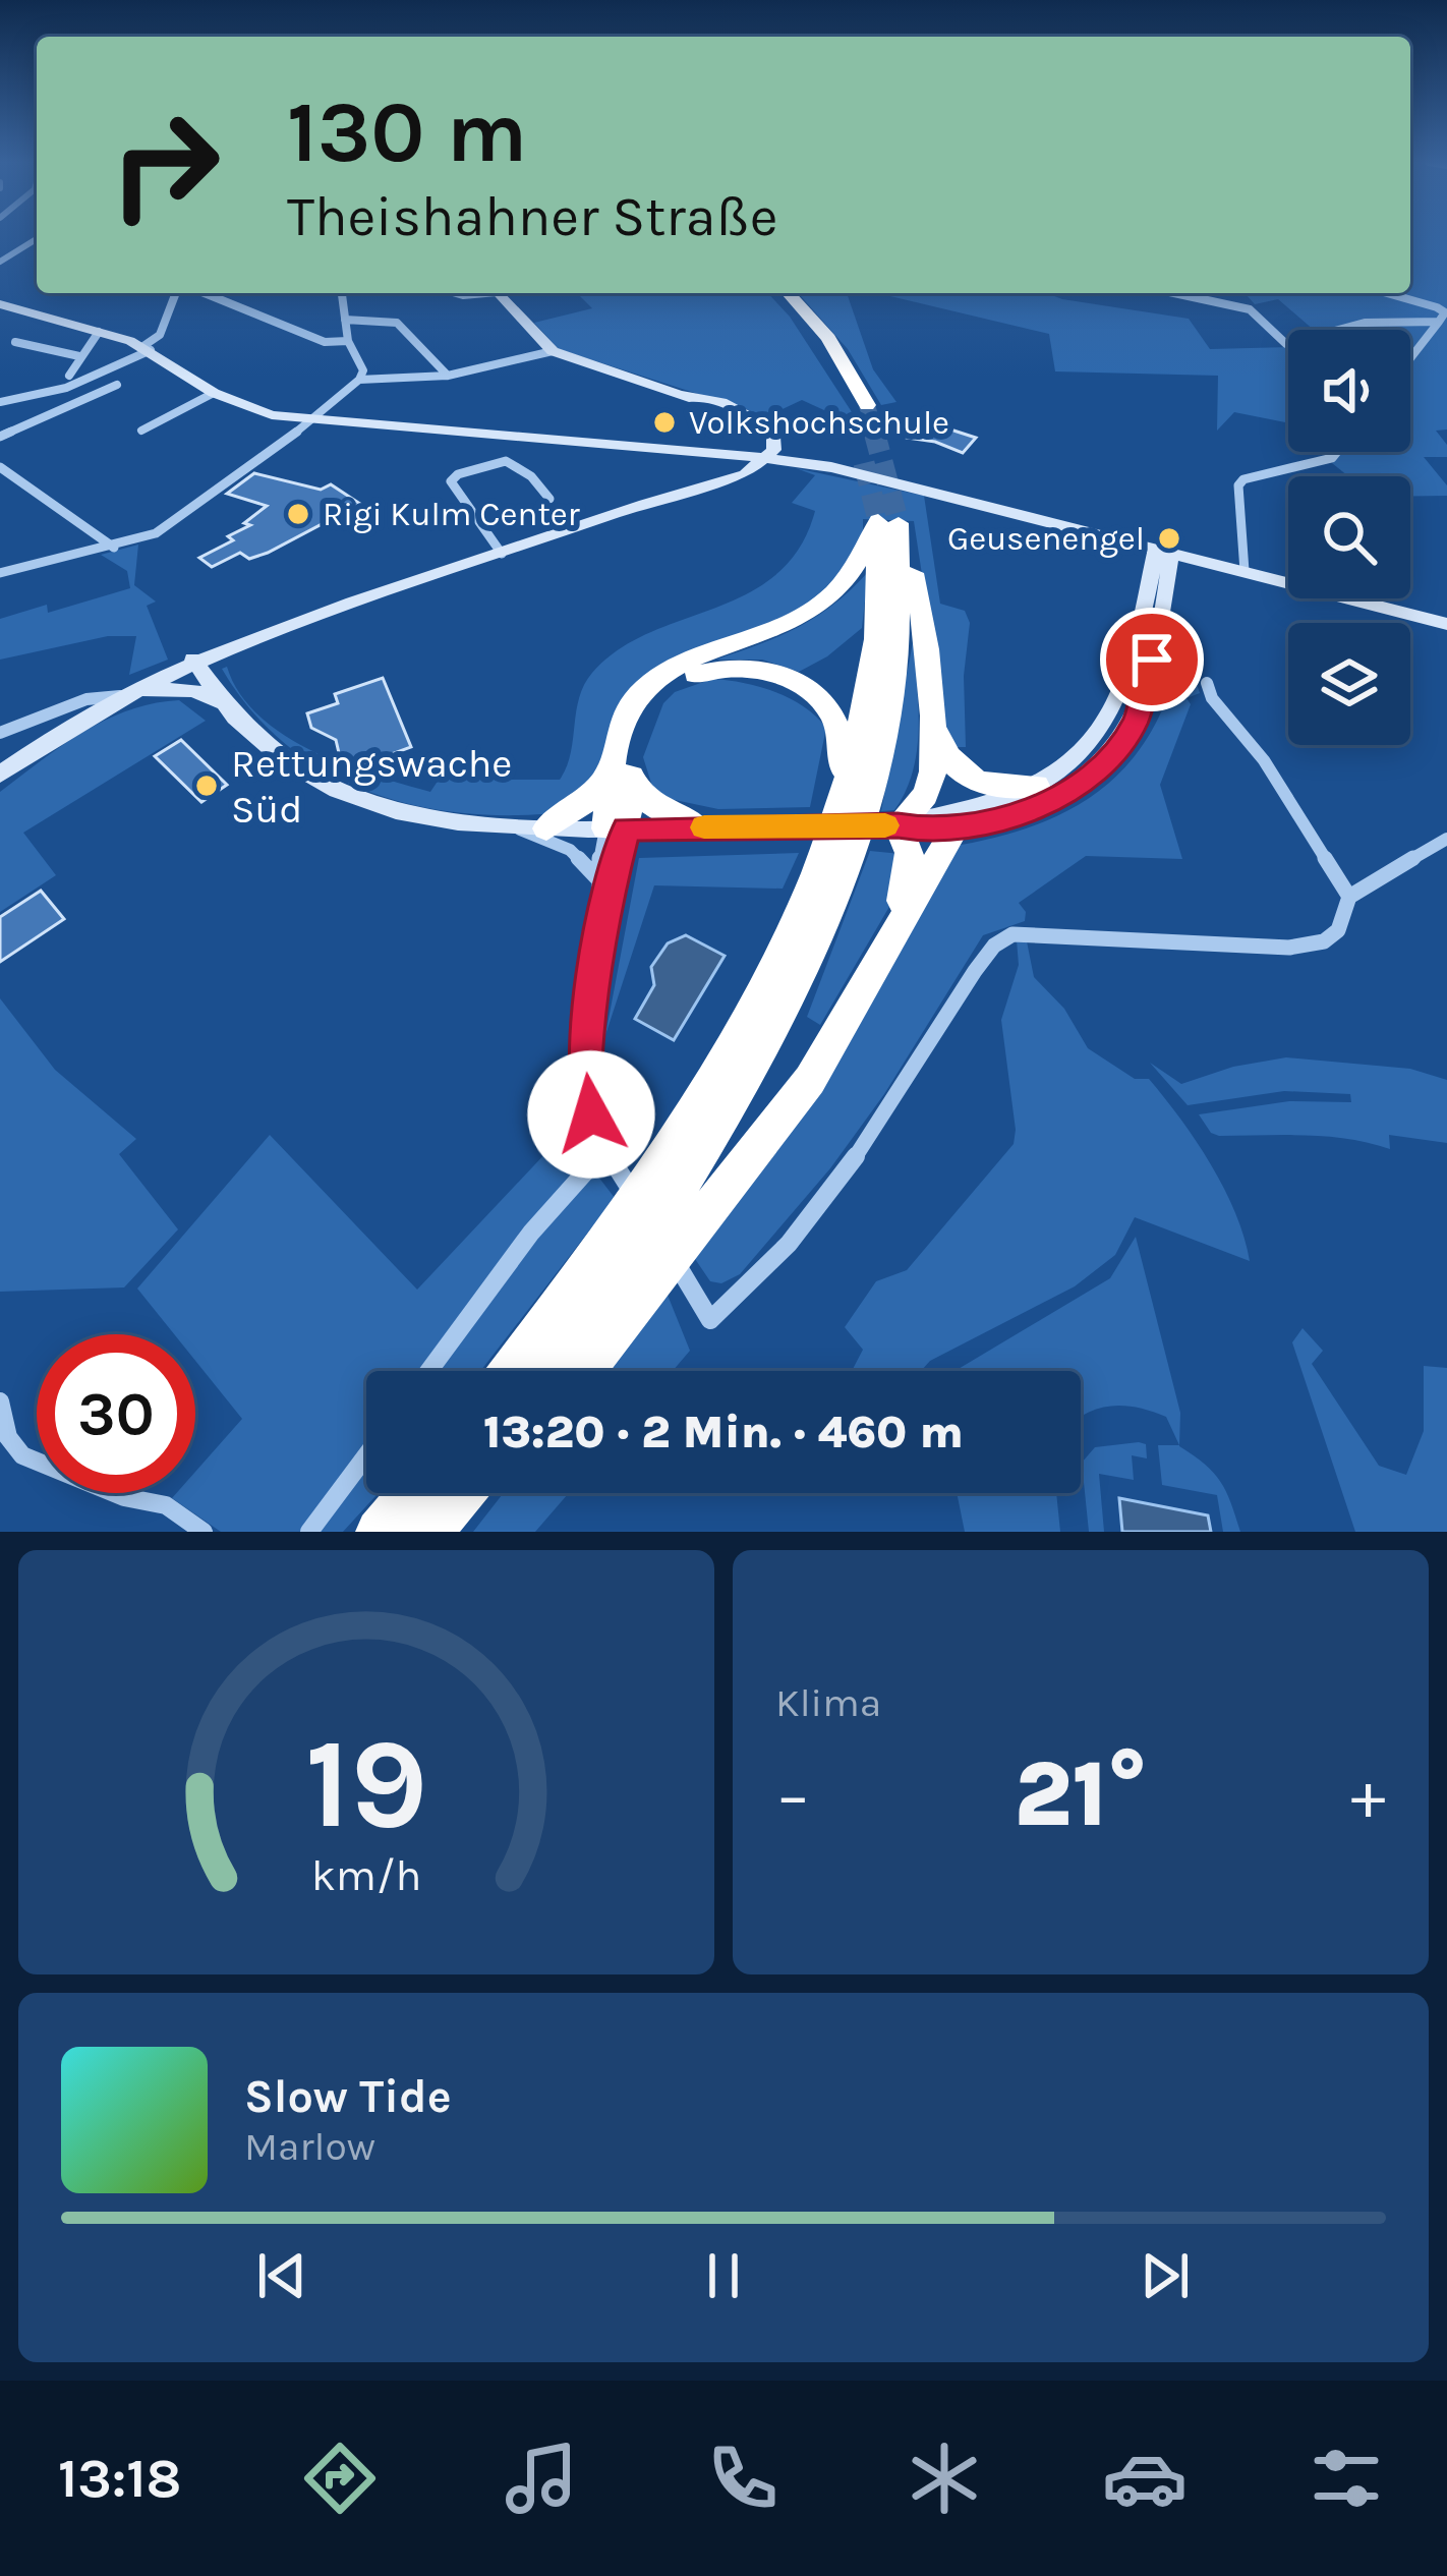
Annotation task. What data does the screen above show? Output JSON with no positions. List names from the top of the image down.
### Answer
{
  "places": [
    "Volkshochschule",
    "Rigi Kulm Center",
    "Geusenengel",
    "Rettungswache Süd"
  ],
  "page": {
    "turn": ["130 m", "Theishahner Straße"],
    "limit": "30",
    "trip": "13:20 · 2 Min. · 460 m",
    "tile": "Klima",
    "heat": ["−", "21°", "+"],
    "song": ["Slow Tide", "Marlow"],
    "tabs": "13:18",
    "gauge": ["19", "km/h"]
  }
}
